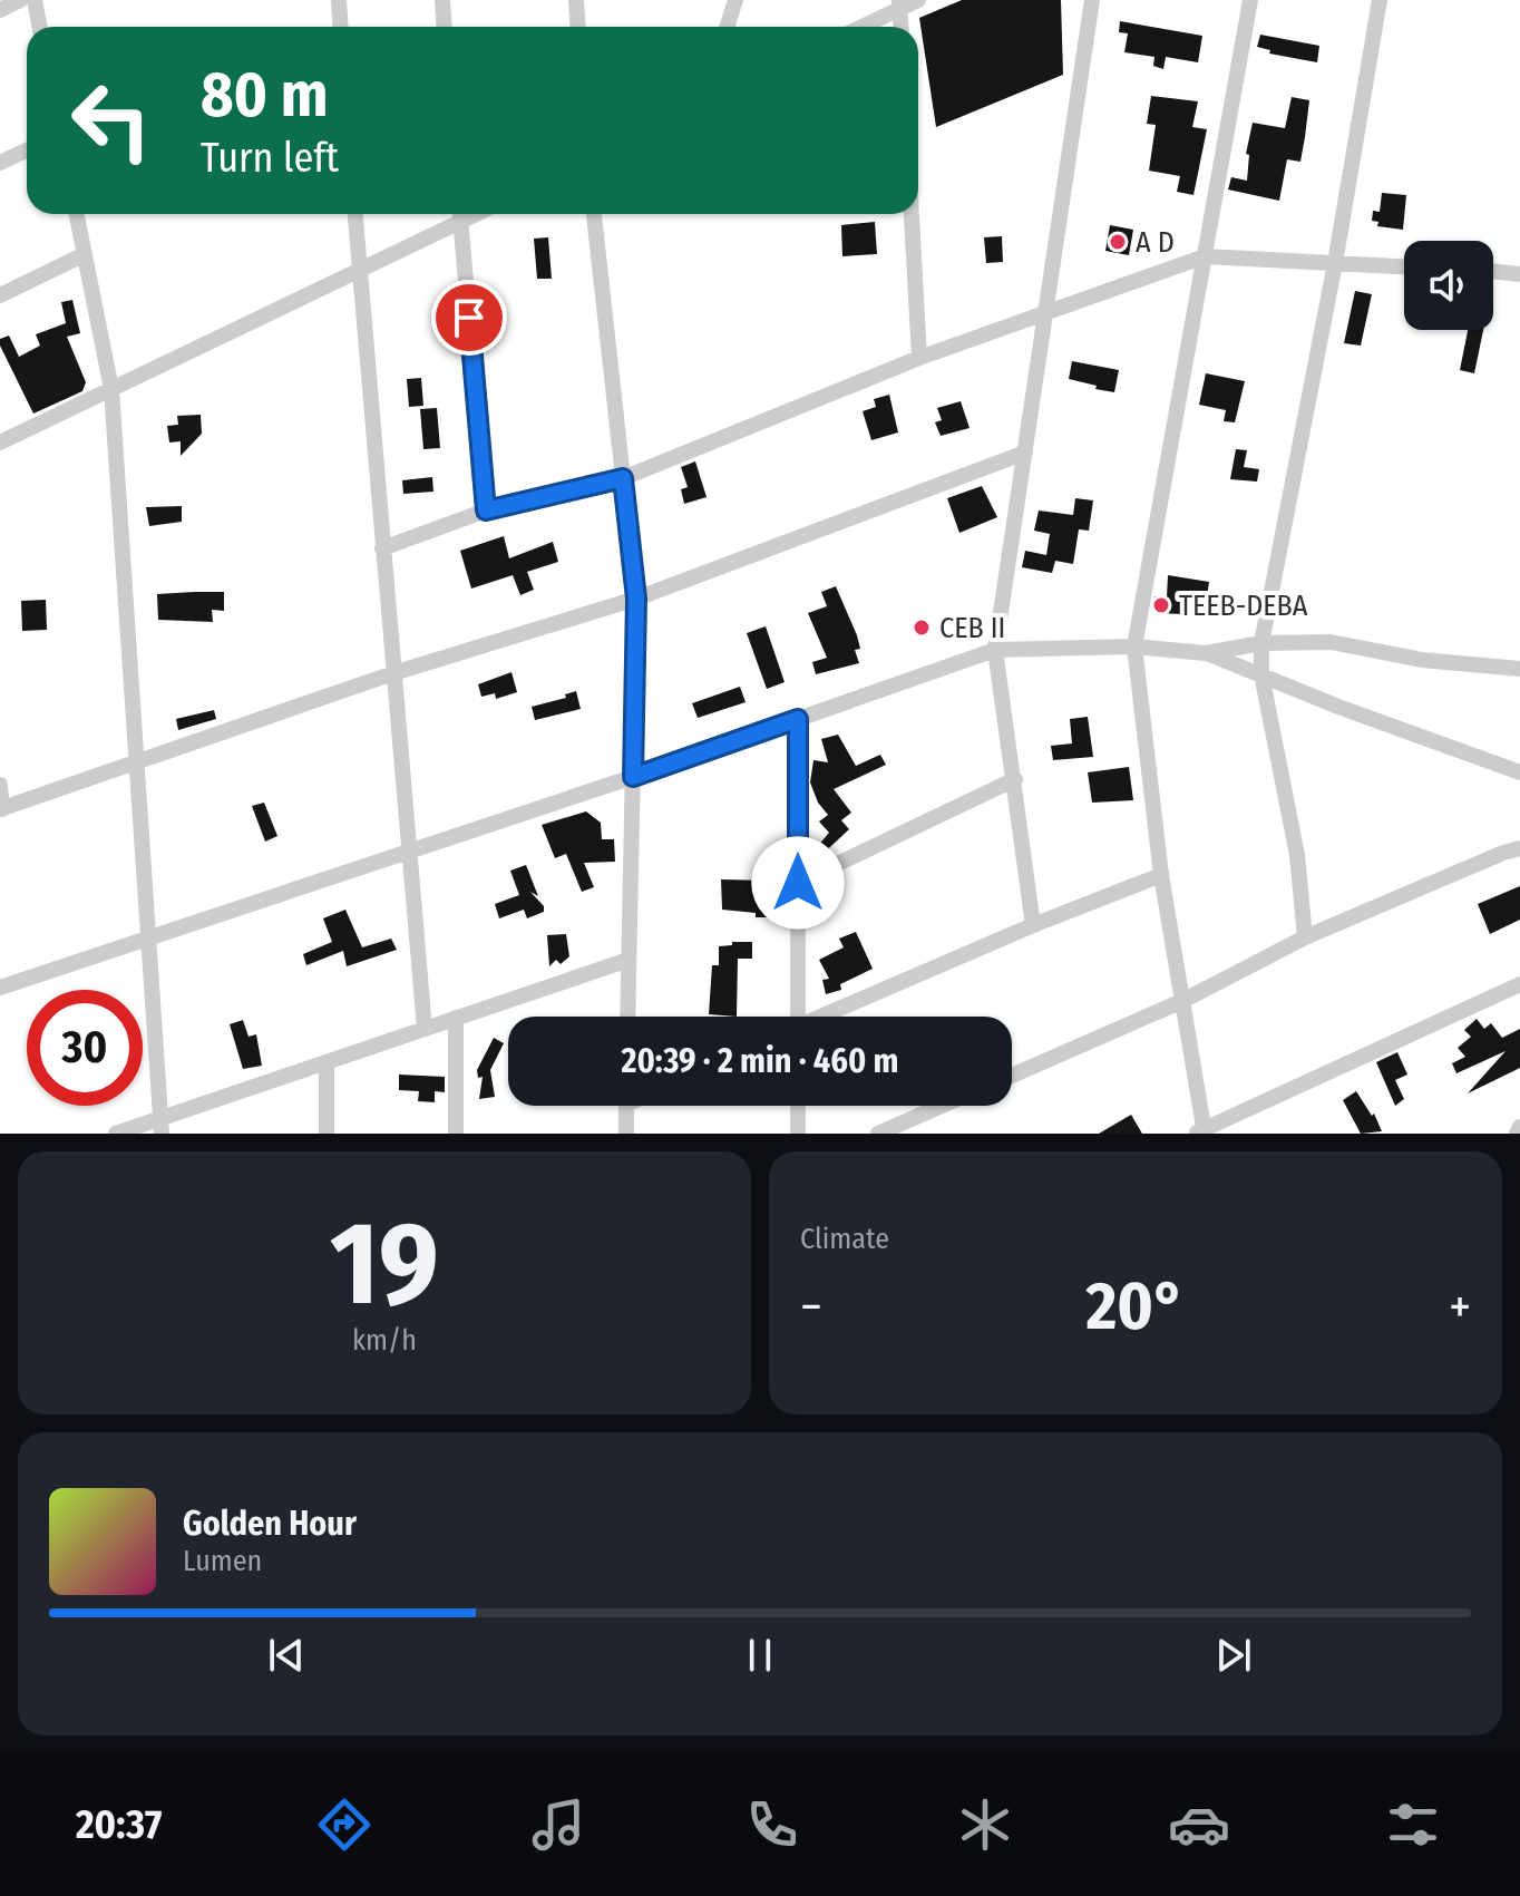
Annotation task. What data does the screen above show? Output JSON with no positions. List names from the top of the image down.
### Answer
{
  "places": ["A D", "TEEB-DEBA", "CEB II"],
  "page": {
    "turn": ["80 m", "Turn left"],
    "limit": "30",
    "trip": "20:39 · 2 min · 460 m",
    "tile": [
      ["19", "km/h"],
      "Climate"
    ],
    "heat": ["−", "20°", "+"],
    "song": ["Golden Hour", "Lumen"],
    "tabs": "20:37"
  }
}
